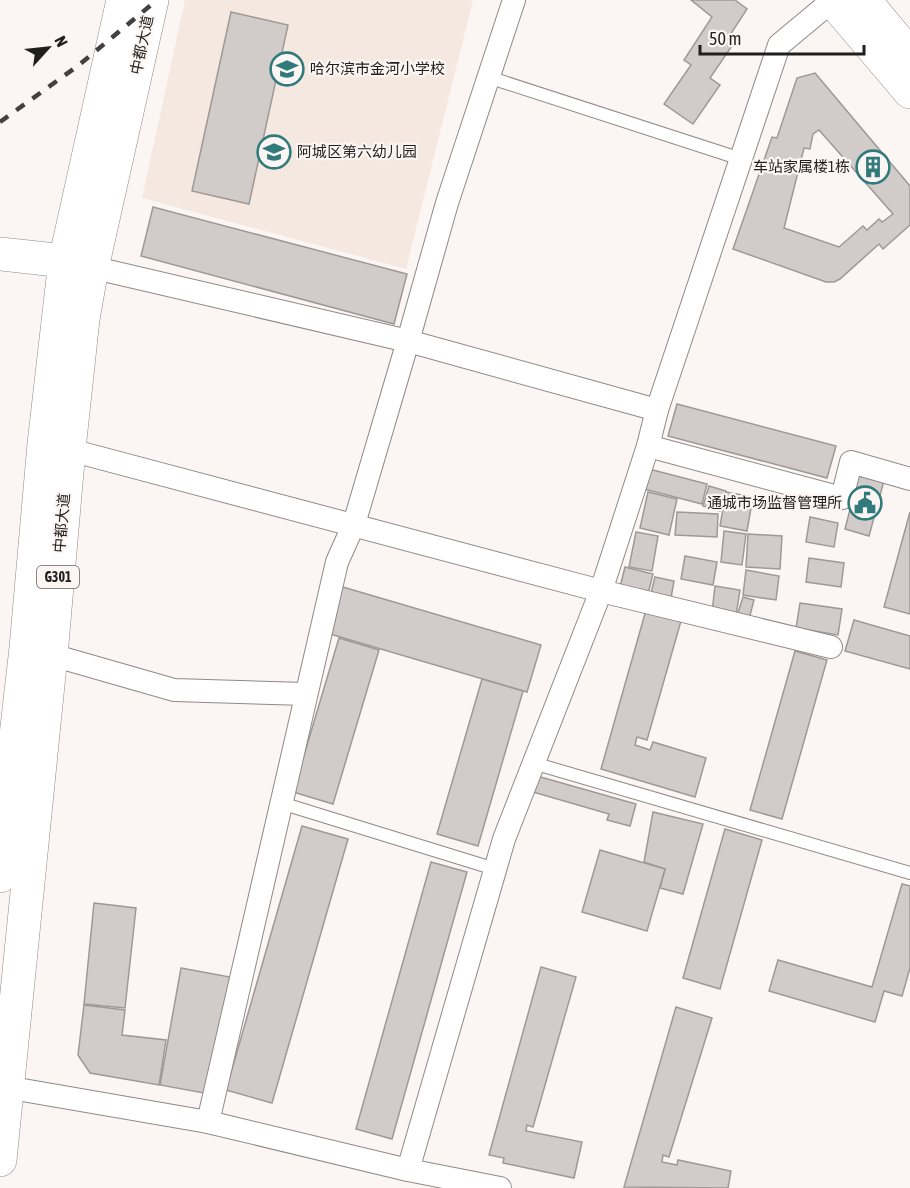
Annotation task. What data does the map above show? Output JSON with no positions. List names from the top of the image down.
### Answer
{
  "streets": {
    "main road": ["中都大道", "G301"]
  },
  "places": {
    "school or university": ["哈尔滨市金河小学校", "阿城区第六幼儿园"],
    "building": ["车站家属楼1栋"],
    "public building": ["通城市场监督管理所"]
  },
  "scale_bar": "50 m",
  "north": "top right"
}
